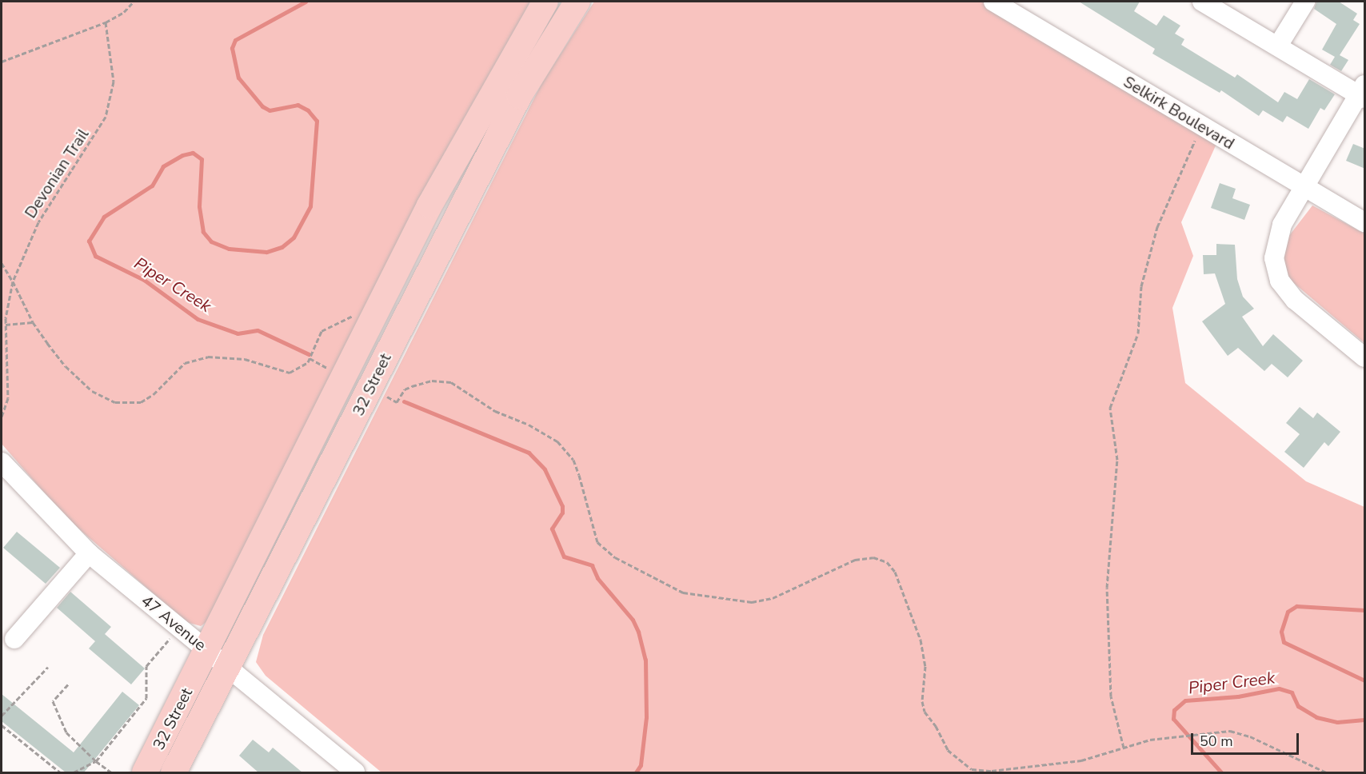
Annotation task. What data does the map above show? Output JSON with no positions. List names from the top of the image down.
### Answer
{
  "streets": {
    "main road": ["32 Street"],
    "street": ["Selkirk Boulevard", "47 Avenue"],
    "path": ["Devonian Trail"]
  },
  "crossings": [
    ["32 Street", "47 Avenue"]
  ],
  "water": ["Piper Creek"],
  "scale_bar": "50 m"
}
